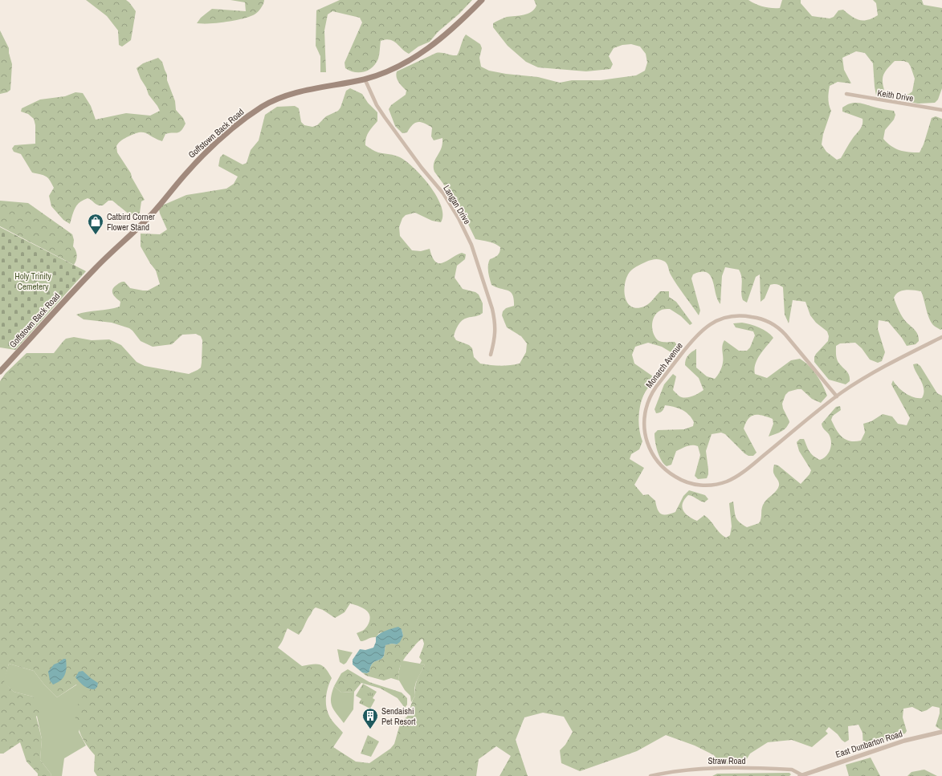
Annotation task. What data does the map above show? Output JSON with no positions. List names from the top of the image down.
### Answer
{
  "streets": {
    "main road": ["Goffstown Back Road"],
    "street": [
      "Keith Drive",
      "Langan Drive",
      "Monarch Avenue",
      "East Dunbarton Road",
      "Straw Road"
    ]
  },
  "crossings": [
    ["Goffstown Back Road", "Langan Drive"],
    ["East Dunbarton Road", "Straw Road"]
  ],
  "parks": ["Holy Trinity Cemetery"],
  "places": {
    "shop": ["Catbird Corner Flower Stand"],
    "building": ["Sendaishi Pet Resort"]
  }
}
